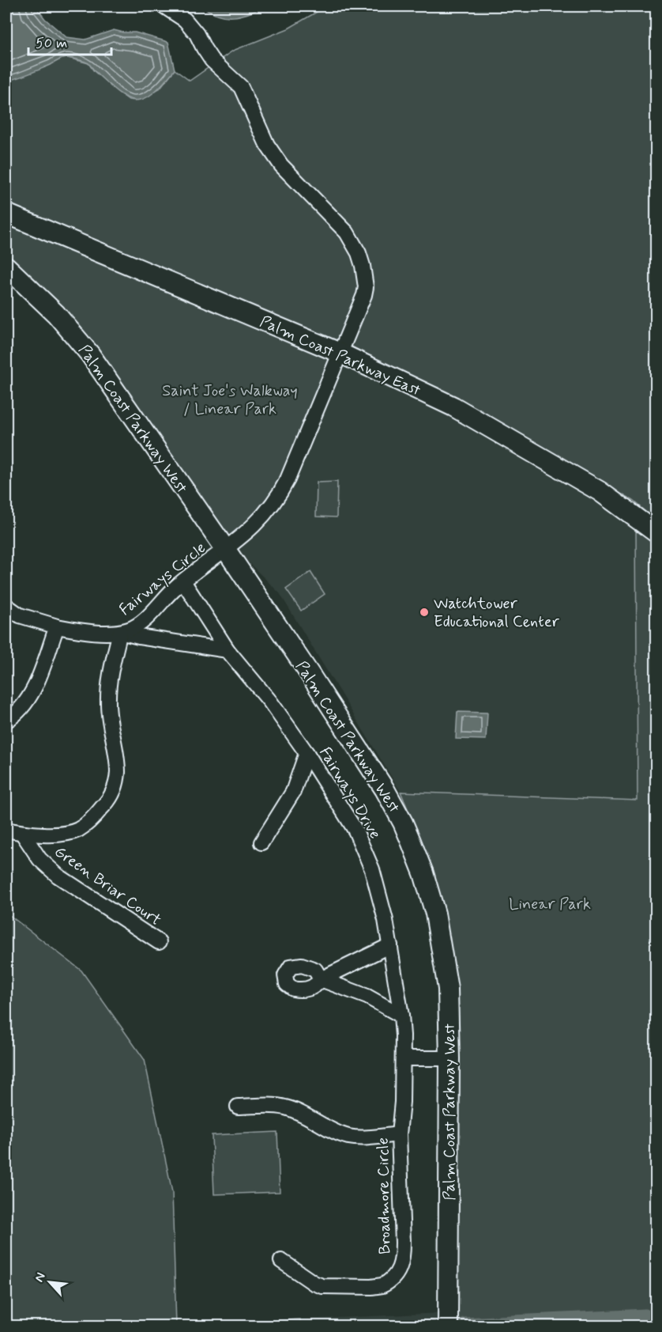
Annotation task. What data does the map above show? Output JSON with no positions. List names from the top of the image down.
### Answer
{
  "streets": {
    "main road": ["Palm Coast Parkway East", "Palm Coast Parkway West"],
    "street": [
      "Fairways Circle",
      "Fairways Drive",
      "Green Briar Court",
      "Broadmore Circle"
    ]
  },
  "crossings": [
    ["Palm Coast Parkway East", "Fairways Circle"],
    ["Palm Coast Parkway West", "Fairways Circle"],
    ["Fairways Circle", "Fairways Drive"],
    ["Fairways Circle", "Green Briar Court"],
    ["Fairways Drive", "Broadmore Circle"]
  ],
  "parks": ["Saint Joe's Walkway / Linear Park", "Linear Park"],
  "places": ["Watchtower Educational Center"],
  "scale_bar": "50 m",
  "north": "top left"
}
